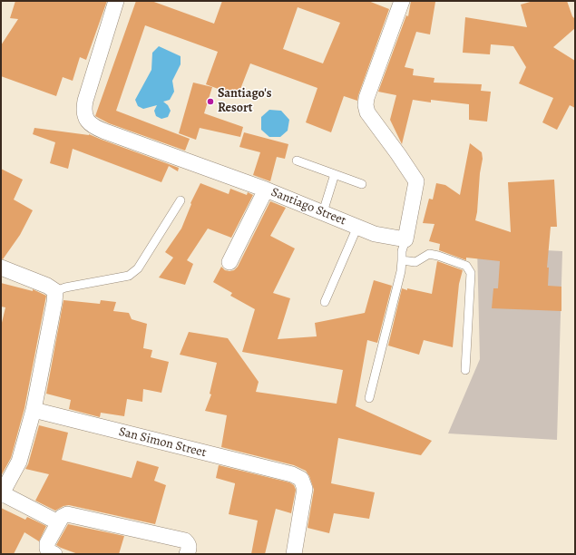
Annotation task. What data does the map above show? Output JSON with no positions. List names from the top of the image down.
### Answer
{
  "streets": {
    "street": ["Santiago Street", "San Simon Street"]
  },
  "places": ["Santiago's Resort"]
}
